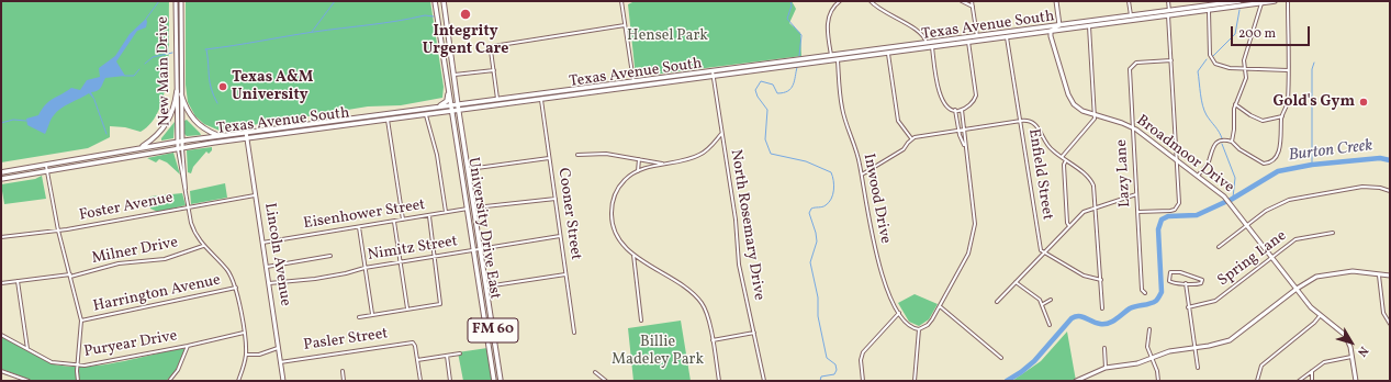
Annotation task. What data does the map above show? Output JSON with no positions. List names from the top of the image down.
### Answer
{
  "streets": {
    "main road": ["Texas Avenue South", "University Drive East", "FM 60"],
    "street": [
      "New Main Drive",
      "Broadmoor Drive",
      "Lazy Lane",
      "Enfield Street",
      "Inwood Drive",
      "Foster Avenue",
      "Cooner Street",
      "Eisenhower Street",
      "North Rosemary Drive",
      "Nimitz Street",
      "Milner Drive",
      "Lincoln Avenue",
      "Spring Lane",
      "Harrington Avenue",
      "Pasler Street",
      "Puryear Drive"
    ]
  },
  "crossings": [
    ["Texas Avenue South", "New Main Drive"],
    ["Texas Avenue South", "Broadmoor Drive"],
    ["Texas Avenue South", "Enfield Street"],
    ["Texas Avenue South", "Inwood Drive"],
    ["Texas Avenue South", "Cooner Street"],
    ["Texas Avenue South", "North Rosemary Drive"],
    ["Texas Avenue South", "University Drive East"],
    ["Texas Avenue South", "Lincoln Avenue"],
    ["Texas Avenue South", "FM 60"],
    ["Broadmoor Drive", "Lazy Lane"],
    ["Broadmoor Drive", "Spring Lane"],
    ["Foster Avenue", "Lincoln Avenue"],
    ["Cooner Street", "Nimitz Street"],
    ["Eisenhower Street", "University Drive East"],
    ["Eisenhower Street", "Lincoln Avenue"],
    ["University Drive East", "Nimitz Street"],
    ["University Drive East", "FM 60"],
    ["Nimitz Street", "Lincoln Avenue"],
    ["Lincoln Avenue", "Pasler Street"]
  ],
  "water": ["Burton Creek"],
  "parks": ["Hensel Park", "Billie Madeley Park"],
  "places": ["Integrity Urgent Care", "Texas A&M University", "Gold's Gym"],
  "scale_bar": "200 m",
  "north": "bottom right"
}
